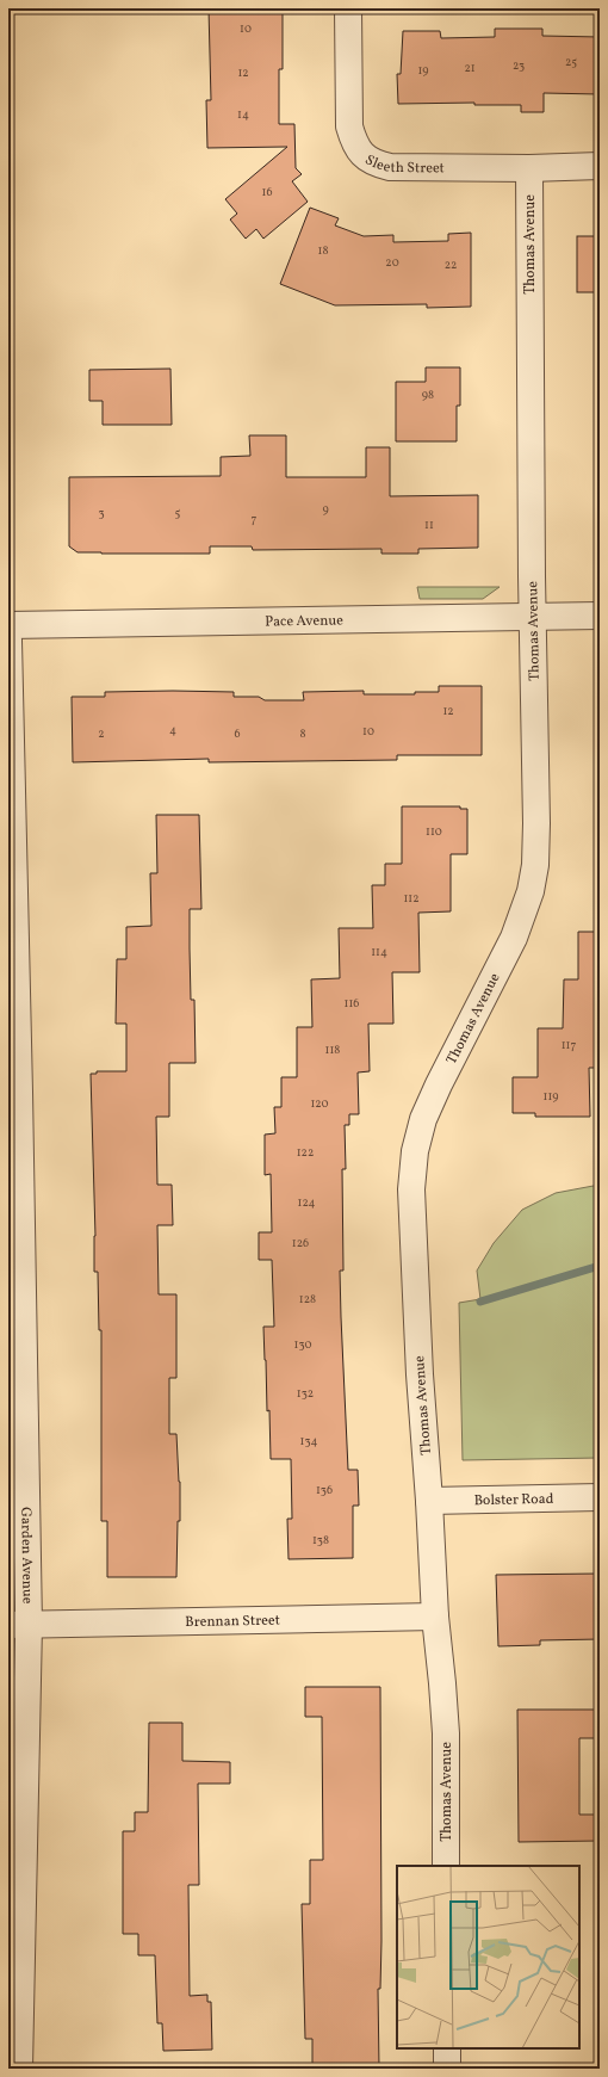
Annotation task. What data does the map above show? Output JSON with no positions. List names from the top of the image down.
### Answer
{
  "streets": {
    "street": [
      "Sleeth Street",
      "Thomas Avenue",
      "Pace Avenue",
      "Bolster Road",
      "Garden Avenue",
      "Brennan Street"
    ]
  },
  "crossings": [
    ["Sleeth Street", "Thomas Avenue"],
    ["Thomas Avenue", "Pace Avenue"],
    ["Thomas Avenue", "Bolster Road"],
    ["Thomas Avenue", "Brennan Street"],
    ["Garden Avenue", "Brennan Street"]
  ],
  "house_numbers": [
    "10",
    "25",
    "23",
    "21",
    "19",
    "12",
    "14",
    "16",
    "18",
    "20",
    "22",
    "98",
    "9",
    "3",
    "5",
    "7",
    "11",
    "12",
    "4",
    "10",
    "2",
    "6",
    "8",
    "110",
    "112",
    "114",
    "116",
    "117",
    "118",
    "119",
    "120",
    "122",
    "124",
    "126",
    "128",
    "130",
    "132",
    "134",
    "136",
    "138"
  ]
}
